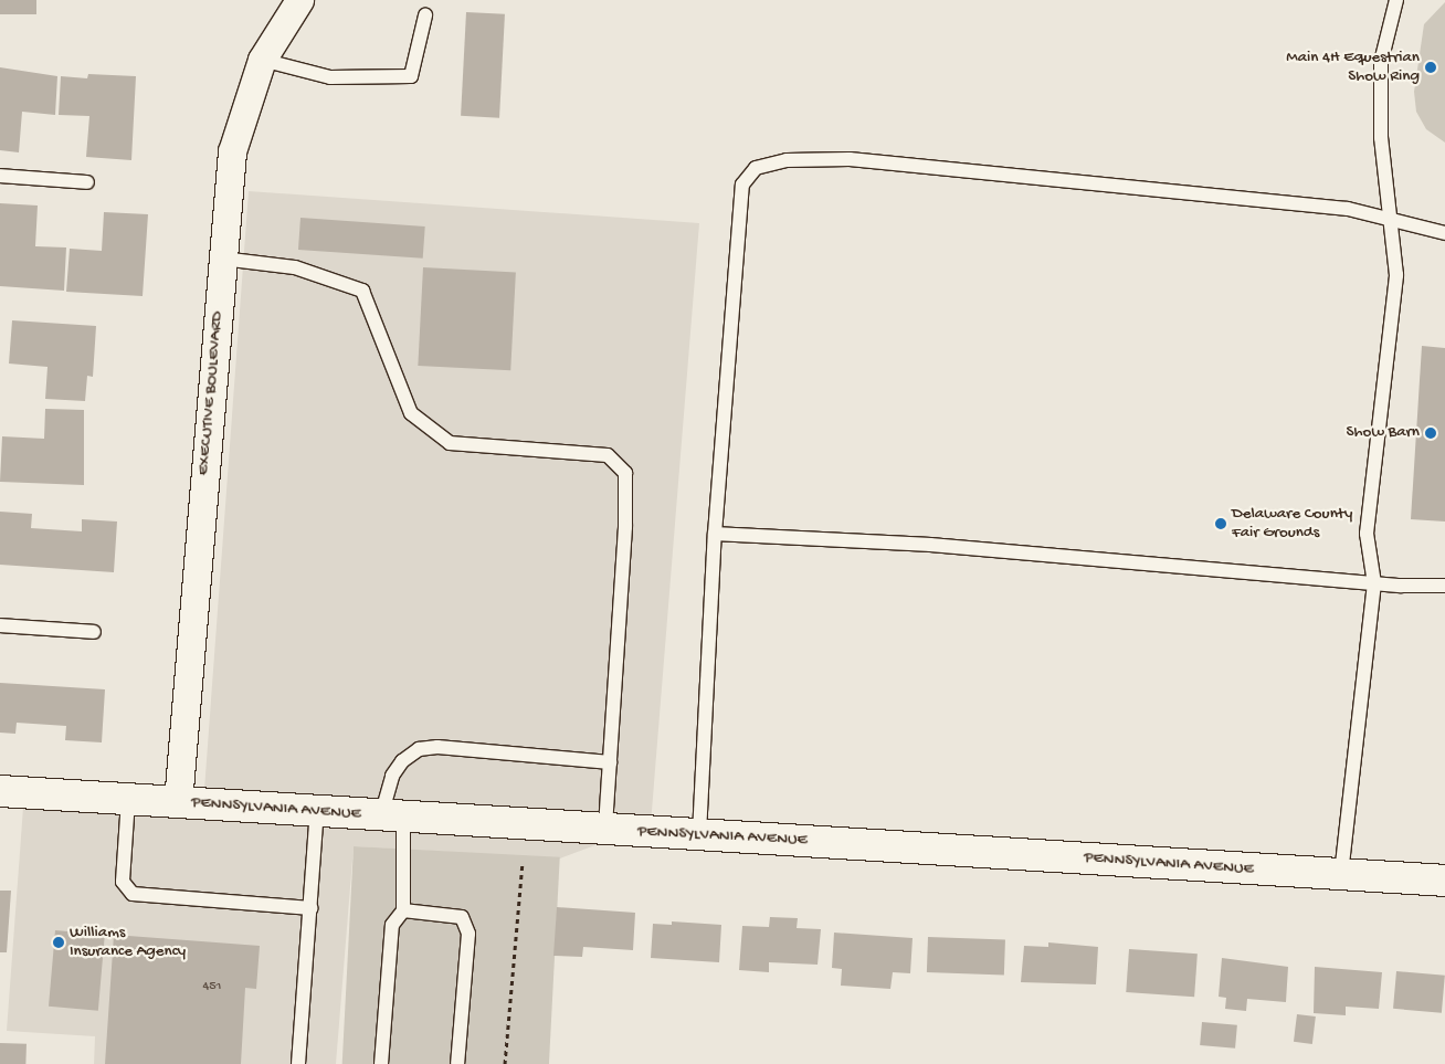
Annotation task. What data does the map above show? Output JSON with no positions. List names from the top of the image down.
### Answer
{
  "streets": {
    "street": ["EXECUTIVE BOULEVARD", "PENNSYLVANIA AVENUE"]
  },
  "crossings": [
    ["EXECUTIVE BOULEVARD", "PENNSYLVANIA AVENUE"]
  ],
  "places": [
    "Main 4H Equestrian Show Ring",
    "Show Barn",
    "Delaware County Fair Grounds",
    "Williams Insurance Agency"
  ],
  "house_numbers": ["451"]
}
